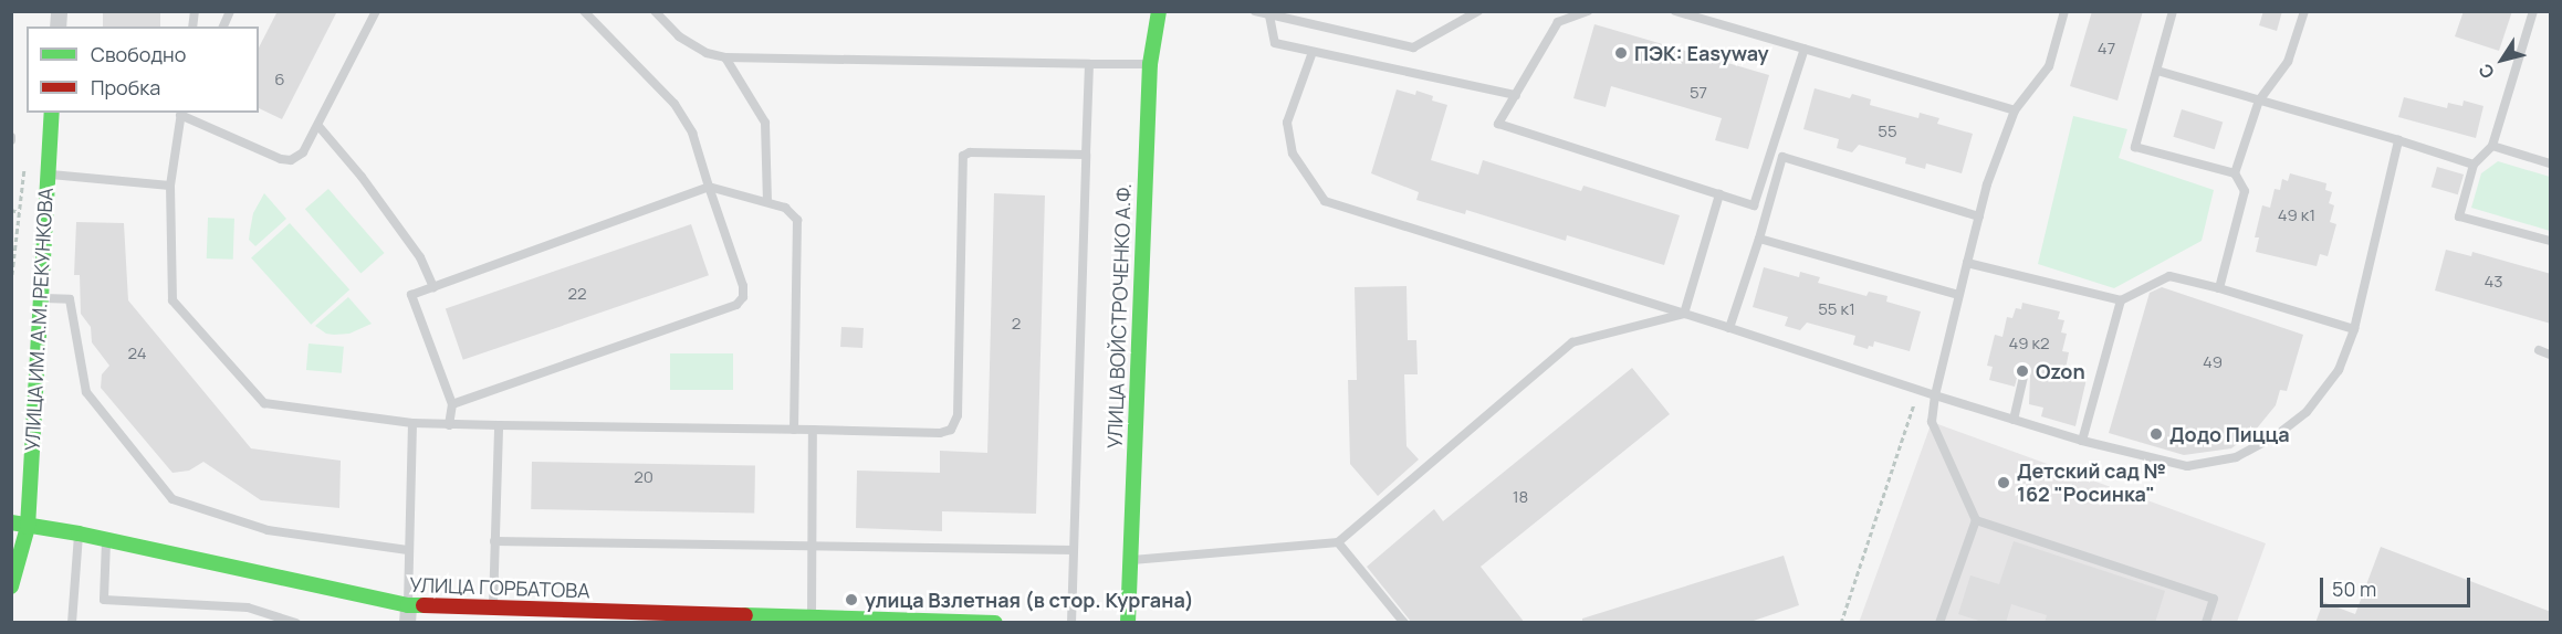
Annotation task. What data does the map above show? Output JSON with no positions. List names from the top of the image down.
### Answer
{
  "streets": {
    "main road": ["УЛИЦА ВОЙСТРОЧЕНКО А.Ф.", "УЛИЦА ИМ. А.М. РЕКУНКОВА", "УЛИЦА ГОРБАТОВА"]
  },
  "crossings": [
    ["УЛИЦА ИМ. А.М. РЕКУНКОВА", "УЛИЦА ГОРБАТОВА"]
  ],
  "places": [
    "ПЭК: Easyway",
    "Ozon",
    "Додо Пицца",
    "Детский сад № 162 \"Росинка\"",
    "улица Взлетная (в стор. Кургана)"
  ],
  "house_numbers": [
    "47",
    "6",
    "57",
    "55",
    "49 к1",
    "43",
    "22",
    "55 к1",
    "2",
    "49 к2",
    "24",
    "49",
    "20",
    "18"
  ],
  "legend": ["Свободно", "Пробка"],
  "scale_bar": "50 m",
  "north": "bottom left"
}
